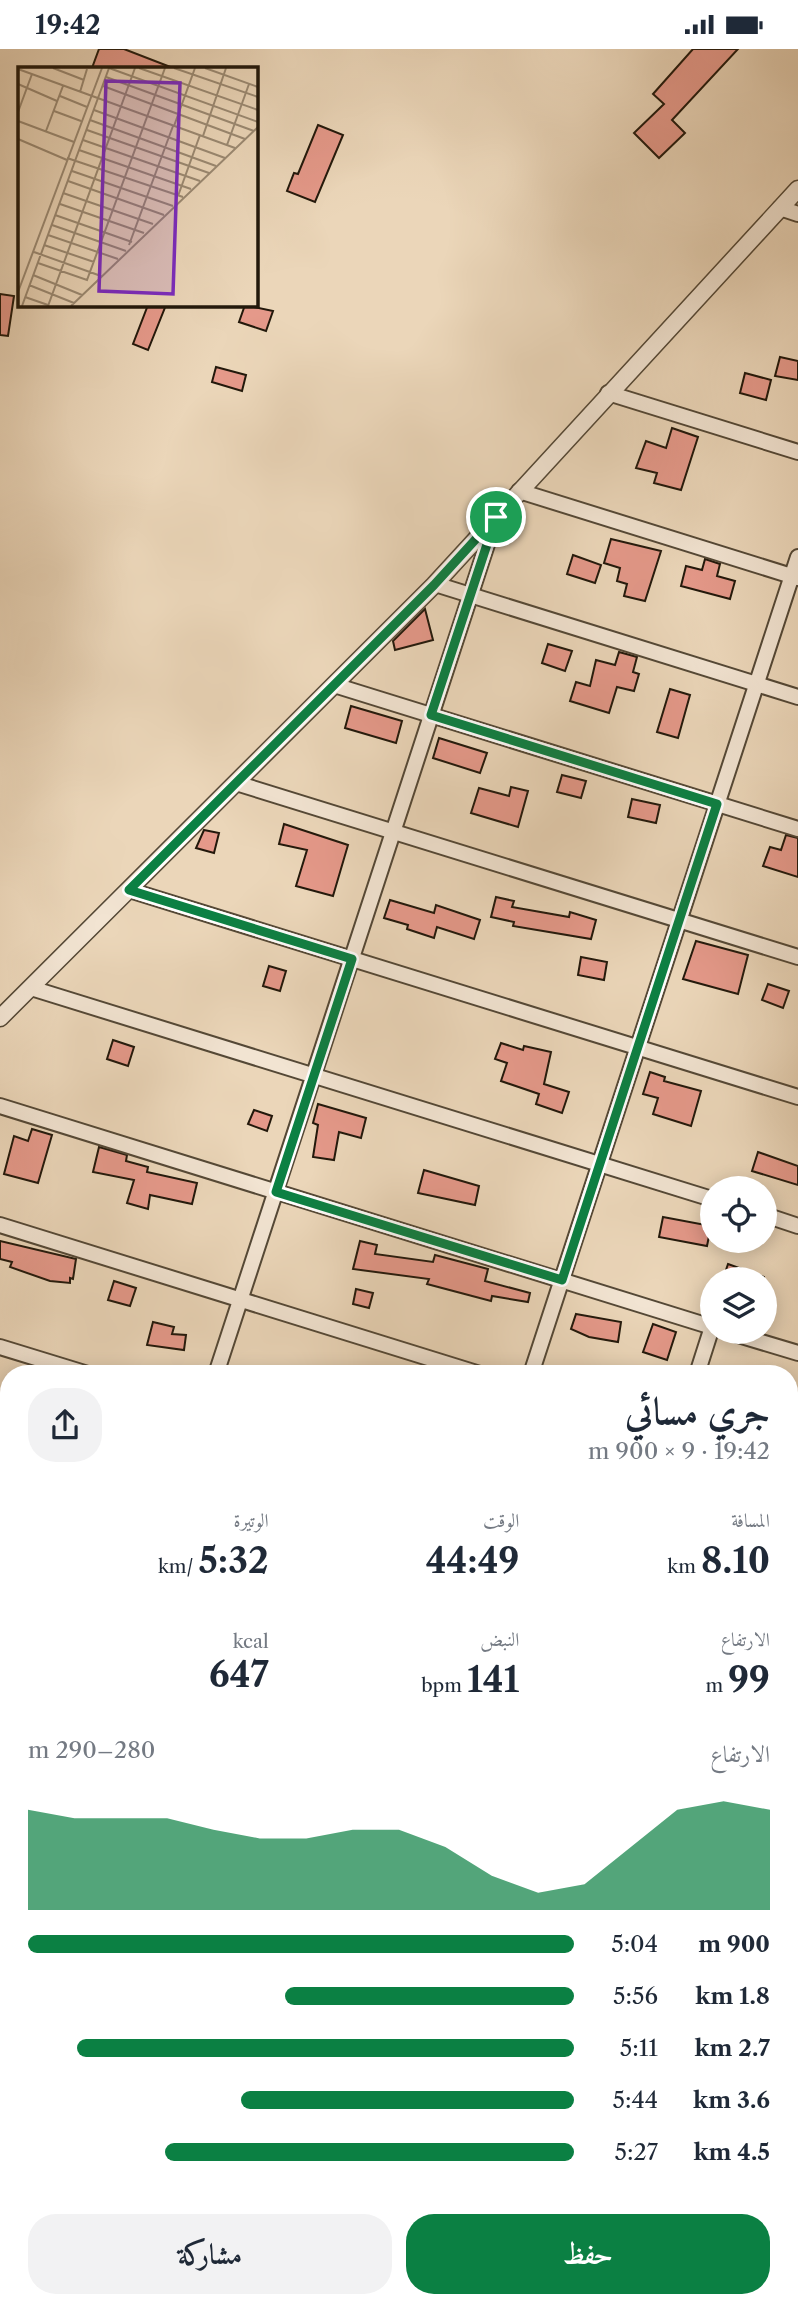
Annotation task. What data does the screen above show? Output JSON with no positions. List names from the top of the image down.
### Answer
{
  "page": {
    "status": "19:42",
    "heading": ["جري مسائي", "19:42 · 9 × 900 m"],
    "stats": [
      ["المسافة", "8.10 km"],
      ["الوقت", "44:49"],
      ["الوتيرة", "5:32 /km"],
      ["الارتفاع", "99 m"],
      ["النبض", "141 bpm"],
      ["kcal", "647"]
    ],
    "chart": ["الارتفاع", "280–290 m"],
    "list": [
      {
        "name": "900 m",
        "note": "5:04"
      },
      {
        "name": "1.8 km",
        "note": "5:56"
      },
      {
        "name": "2.7 km",
        "note": "5:11"
      },
      {
        "name": "3.6 km",
        "note": "5:44"
      },
      {
        "name": "4.5 km",
        "note": "5:27"
      }
    ],
    "buttons": ["حفظ", "مشاركة"]
  }
}
